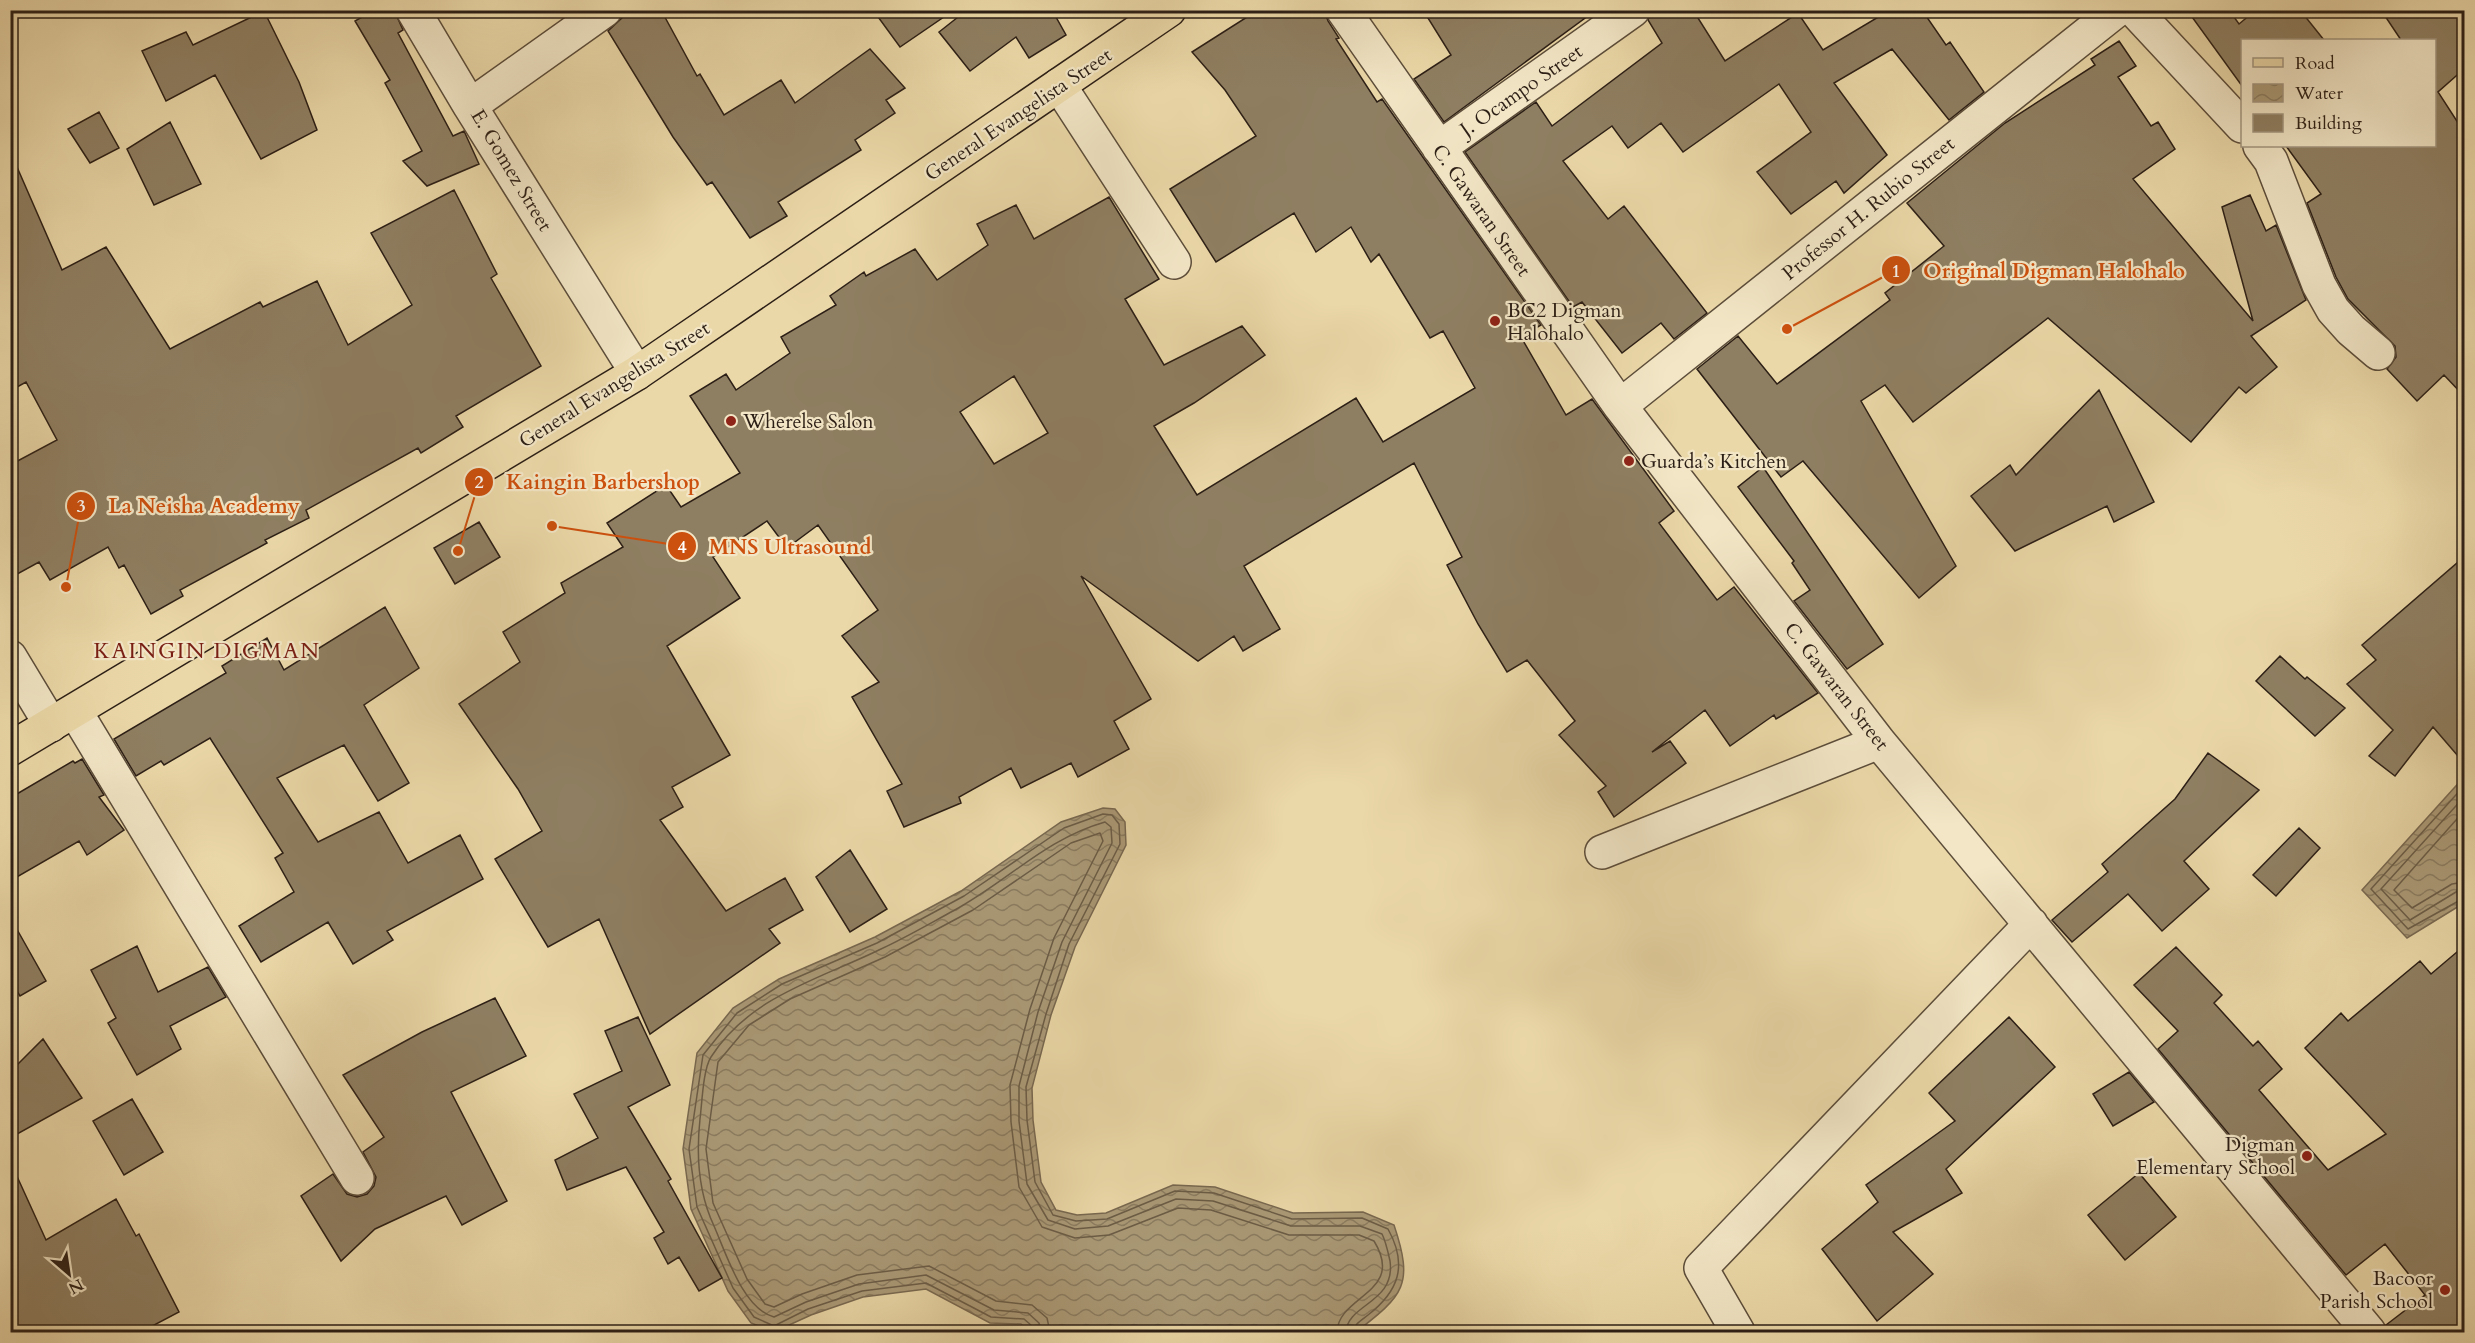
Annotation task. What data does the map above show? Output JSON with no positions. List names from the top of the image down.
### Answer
{
  "streets": {
    "main road": ["General Evangelista Street"],
    "street": [
      "J. Ocampo Street",
      "E. Gomez Street",
      "Professor H. Rubio Street",
      "C. Gawaran Street"
    ]
  },
  "crossings": [
    ["J. Ocampo Street", "C. Gawaran Street"],
    ["General Evangelista Street", "E. Gomez Street"],
    ["Professor H. Rubio Street", "C. Gawaran Street"]
  ],
  "districts": ["KAINGIN DIGMAN"],
  "places": [
    "BC2 Digman Halohalo",
    "Original Digman Halohalo",
    "Wherelse Salon",
    "Guarda’s Kitchen",
    "MNS Ultrasound",
    "Kaingin Barbershop",
    "La Neisha Academy",
    "Digman Elementary School",
    "Bacoor Parish School"
  ],
  "legend": ["Road", "Water", "Building"],
  "north": "bottom right"
}
